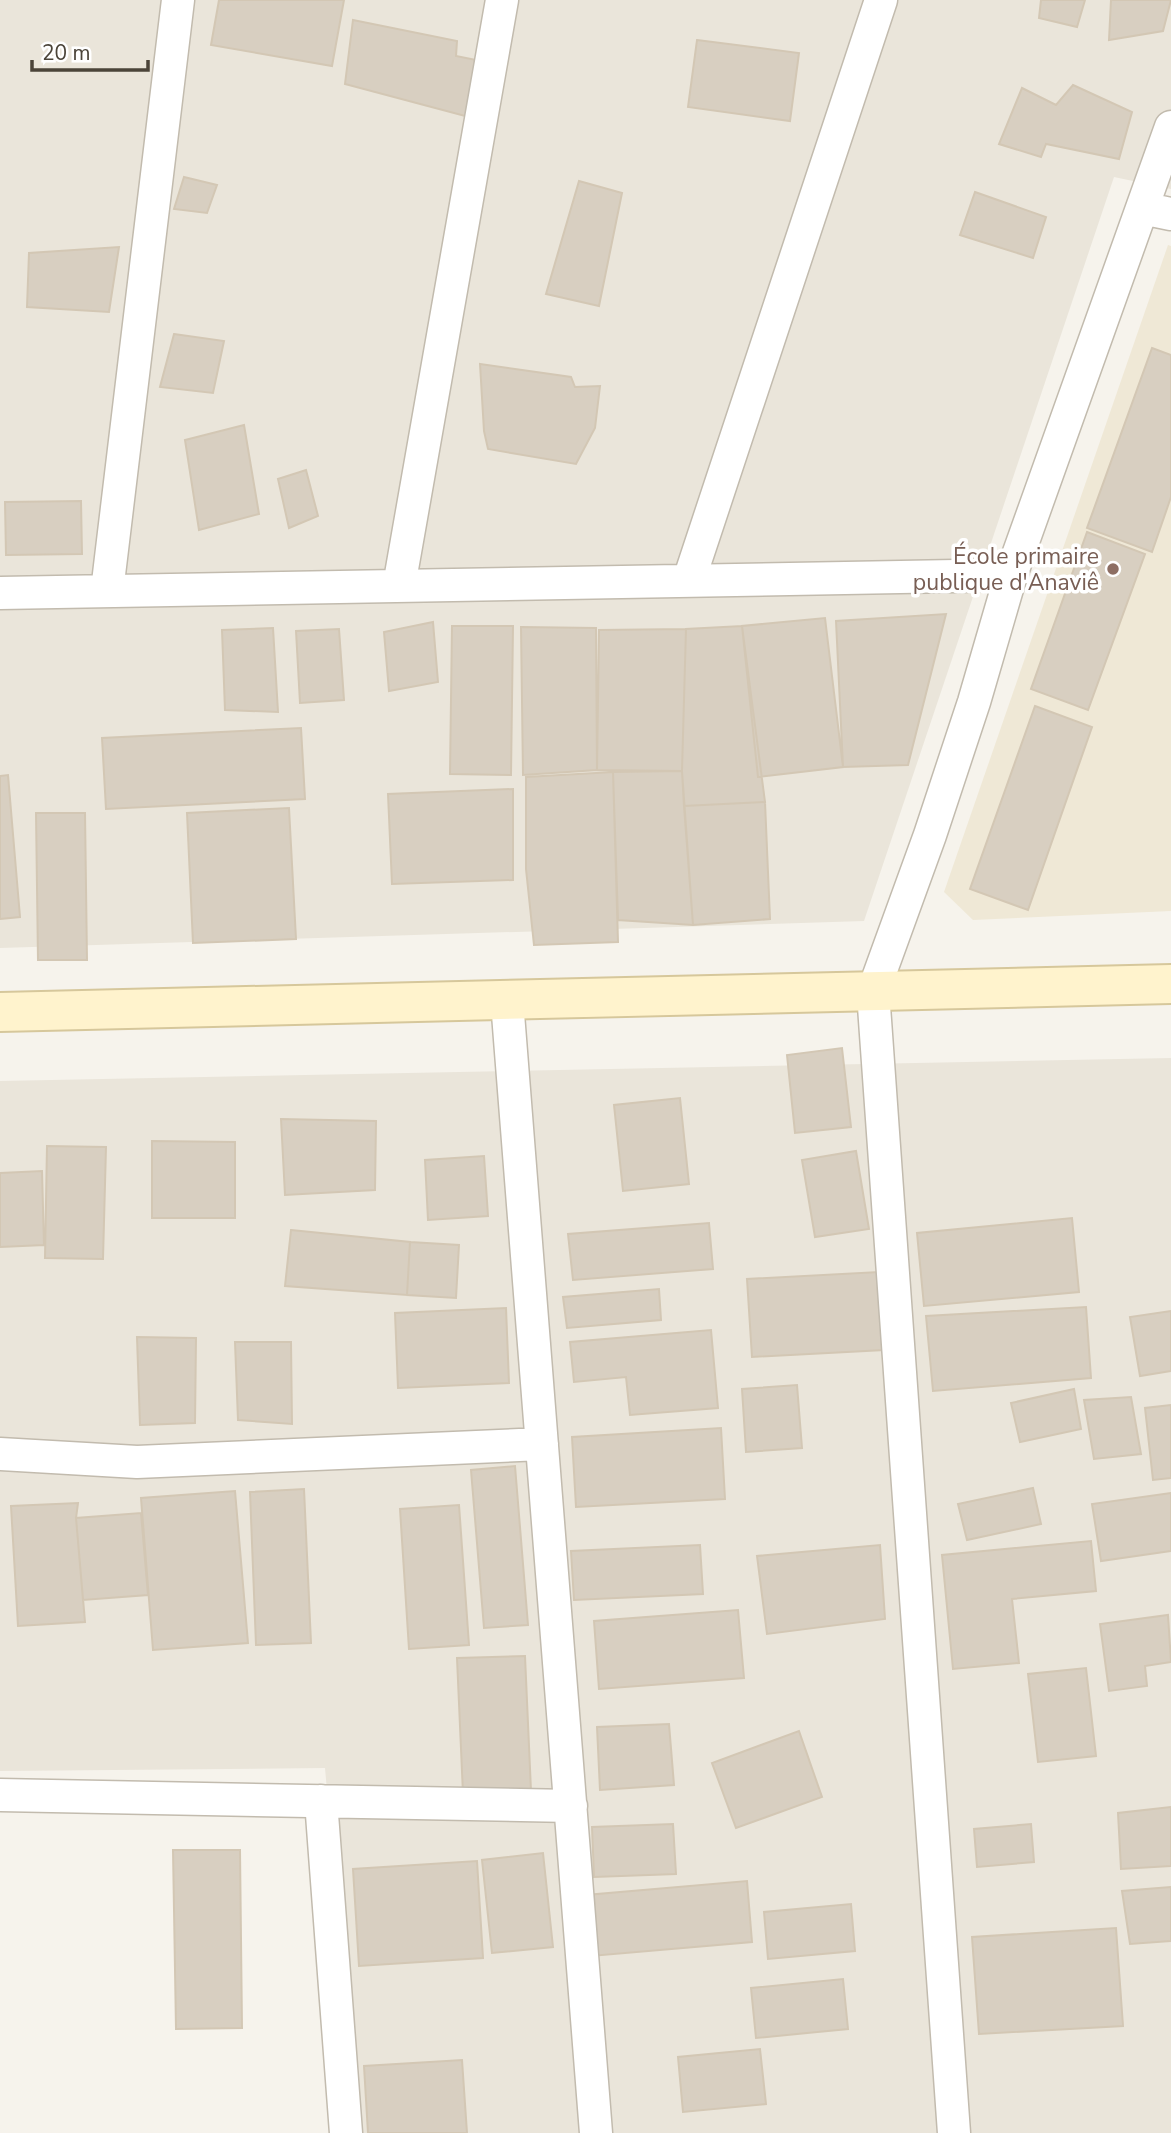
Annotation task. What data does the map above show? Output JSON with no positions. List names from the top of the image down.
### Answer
{
  "places": ["École primaire publique d'Anaviê"],
  "scale_bar": "20 m"
}
